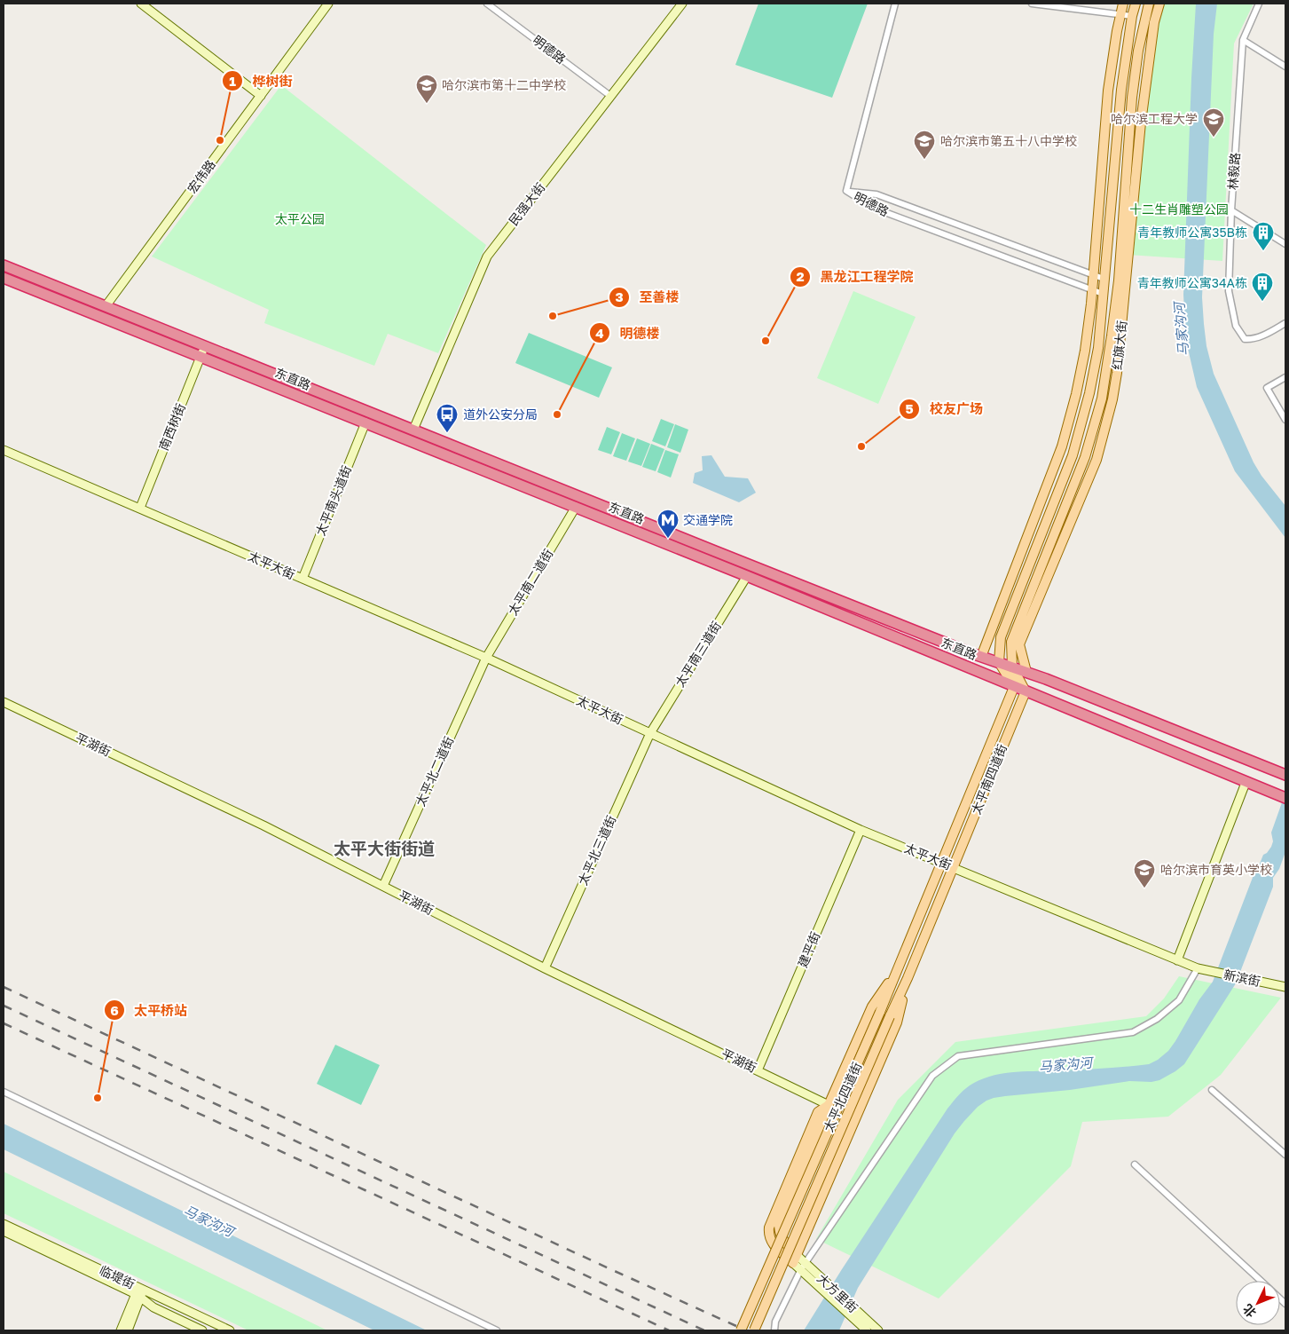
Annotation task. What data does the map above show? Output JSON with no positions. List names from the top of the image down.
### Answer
{
  "streets": {
    "highway": ["东直路"],
    "main road": ["红旗大街", "太平南四道街", "太平北四道街"],
    "street": [
      "明德路",
      "林毅路",
      "宏伟路",
      "民强大街",
      "南西树街",
      "太平南头道街",
      "太平大街",
      "太平南二道街",
      "太平南三道街",
      "平湖街",
      "太平北二道街",
      "太平北三道街",
      "建平街",
      "新滨街",
      "临堤街",
      "大方里街"
    ]
  },
  "crossings": [
    ["明德路", "民强大街"],
    ["明德路", "红旗大街"],
    ["宏伟路", "东直路"],
    ["民强大街", "东直路"],
    ["红旗大街", "东直路"],
    ["东直路", "南西树街"],
    ["东直路", "太平南头道街"],
    ["东直路", "太平南二道街"],
    ["东直路", "太平南三道街"],
    ["东直路", "太平南四道街"],
    ["南西树街", "太平大街"],
    ["太平南头道街", "太平大街"],
    ["太平大街", "太平南二道街"],
    ["太平大街", "太平南三道街"],
    ["太平大街", "太平北二道街"],
    ["太平大街", "太平南四道街"],
    ["太平大街", "太平北三道街"],
    ["太平大街", "建平街"],
    ["太平大街", "新滨街"],
    ["太平大街", "太平北四道街"],
    ["太平南二道街", "太平北二道街"],
    ["太平南三道街", "太平北三道街"],
    ["平湖街", "太平北二道街"],
    ["平湖街", "太平北三道街"],
    ["平湖街", "建平街"],
    ["太平南四道街", "太平北四道街"]
  ],
  "districts": ["太平大街街道"],
  "water": ["马家沟河"],
  "parks": ["十二生肖雕塑公园", "太平公园"],
  "places": {
    "school or university": [
      "哈尔滨市第十二中学校",
      "哈尔滨工程大学",
      "哈尔滨市第五十八中学校",
      "哈尔滨市育英小学校"
    ],
    "other": [
      "桦树街",
      "至善楼",
      "黑龙江工程学院",
      "明德楼",
      "校友广场",
      "太平桥站"
    ],
    "building": ["青年教师公寓35B栋", "青年教师公寓34A栋"],
    "bus stop": ["道外公安分局"],
    "metro station": ["交通学院"]
  },
  "north": "bottom left"
}
